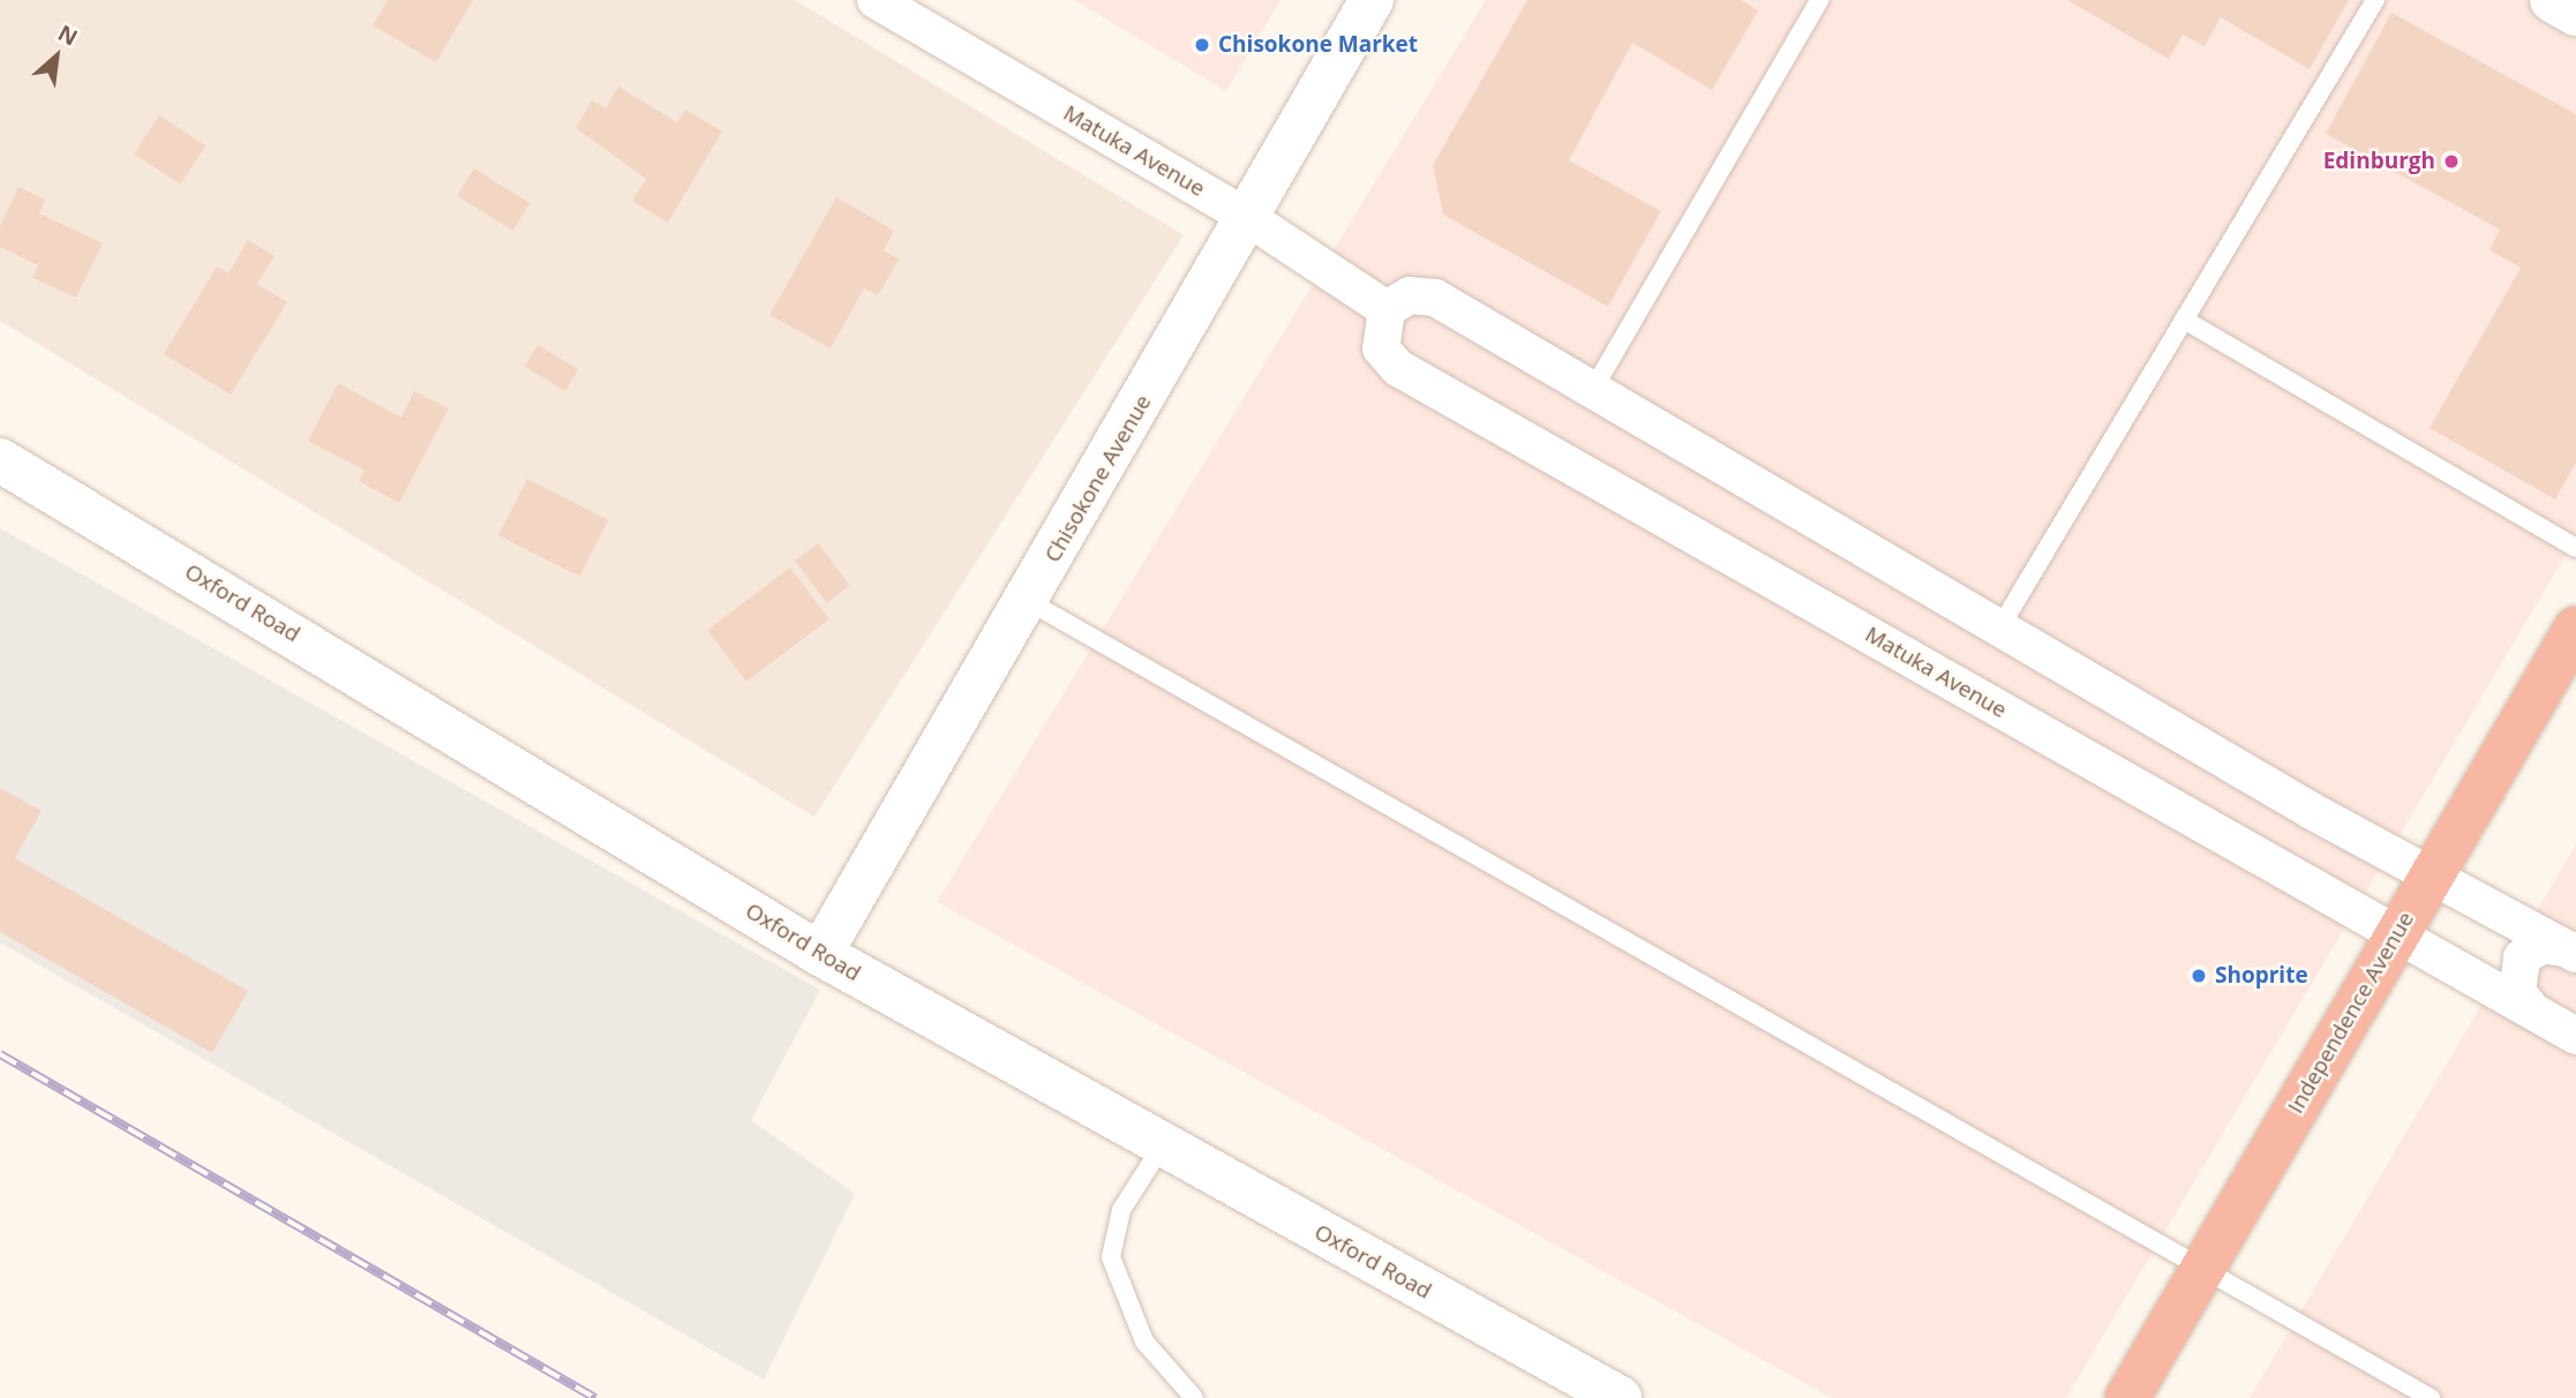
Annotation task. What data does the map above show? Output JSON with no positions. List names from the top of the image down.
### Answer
{
  "streets": {
    "highway": ["Independence Avenue"],
    "main road": ["Chisokone Avenue", "Oxford Road"],
    "street": ["Matuka Avenue"]
  },
  "crossings": [
    ["Matuka Avenue", "Chisokone Avenue"],
    ["Matuka Avenue", "Independence Avenue"],
    ["Chisokone Avenue", "Oxford Road"]
  ],
  "places": ["Chisokone Market", "Edinburgh", "Shoprite"],
  "north": "top right"
}
